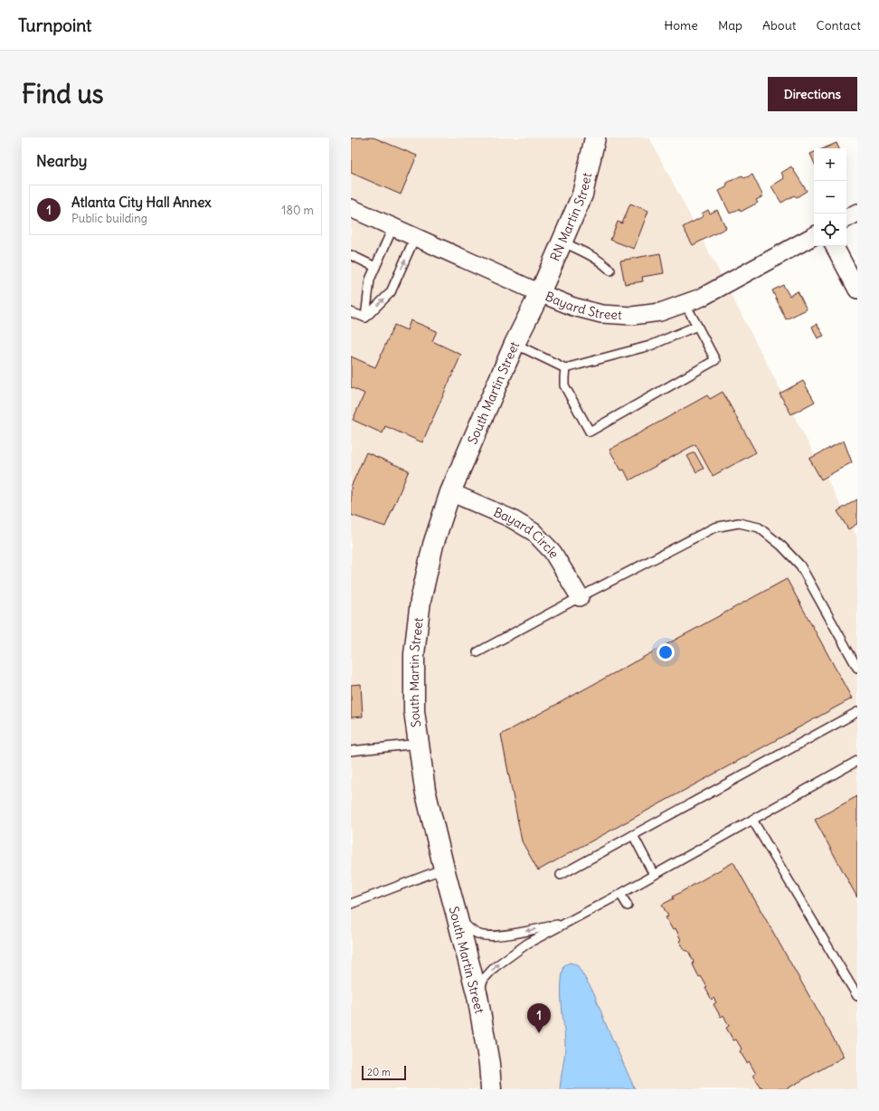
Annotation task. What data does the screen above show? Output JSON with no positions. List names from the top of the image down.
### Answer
{
  "streets": {
    "street": [
      "RN Martin Street",
      "Bayard Street",
      "South Martin Street",
      "Bayard Circle"
    ]
  },
  "crossings": [
    ["RN Martin Street", "Bayard Street"],
    ["RN Martin Street", "South Martin Street"],
    ["Bayard Street", "South Martin Street"],
    ["South Martin Street", "Bayard Circle"]
  ],
  "scale_bar": "20 m",
  "page": {
    "header": "Turnpoint",
    "nav": [
      "Home",
      "Map",
      "About",
      "Contact"
    ],
    "buttons": "Directions",
    "title": "Find us",
    "heading": "Nearby",
    "map_buttons": ["+", "−"],
    "list": [
      {
        "mark": "1",
        "name": "Atlanta City Hall Annex",
        "note": "Public building",
        "value": "180 m"
      }
    ],
    "pins": "1",
    "scale": "20 m"
  }
}
